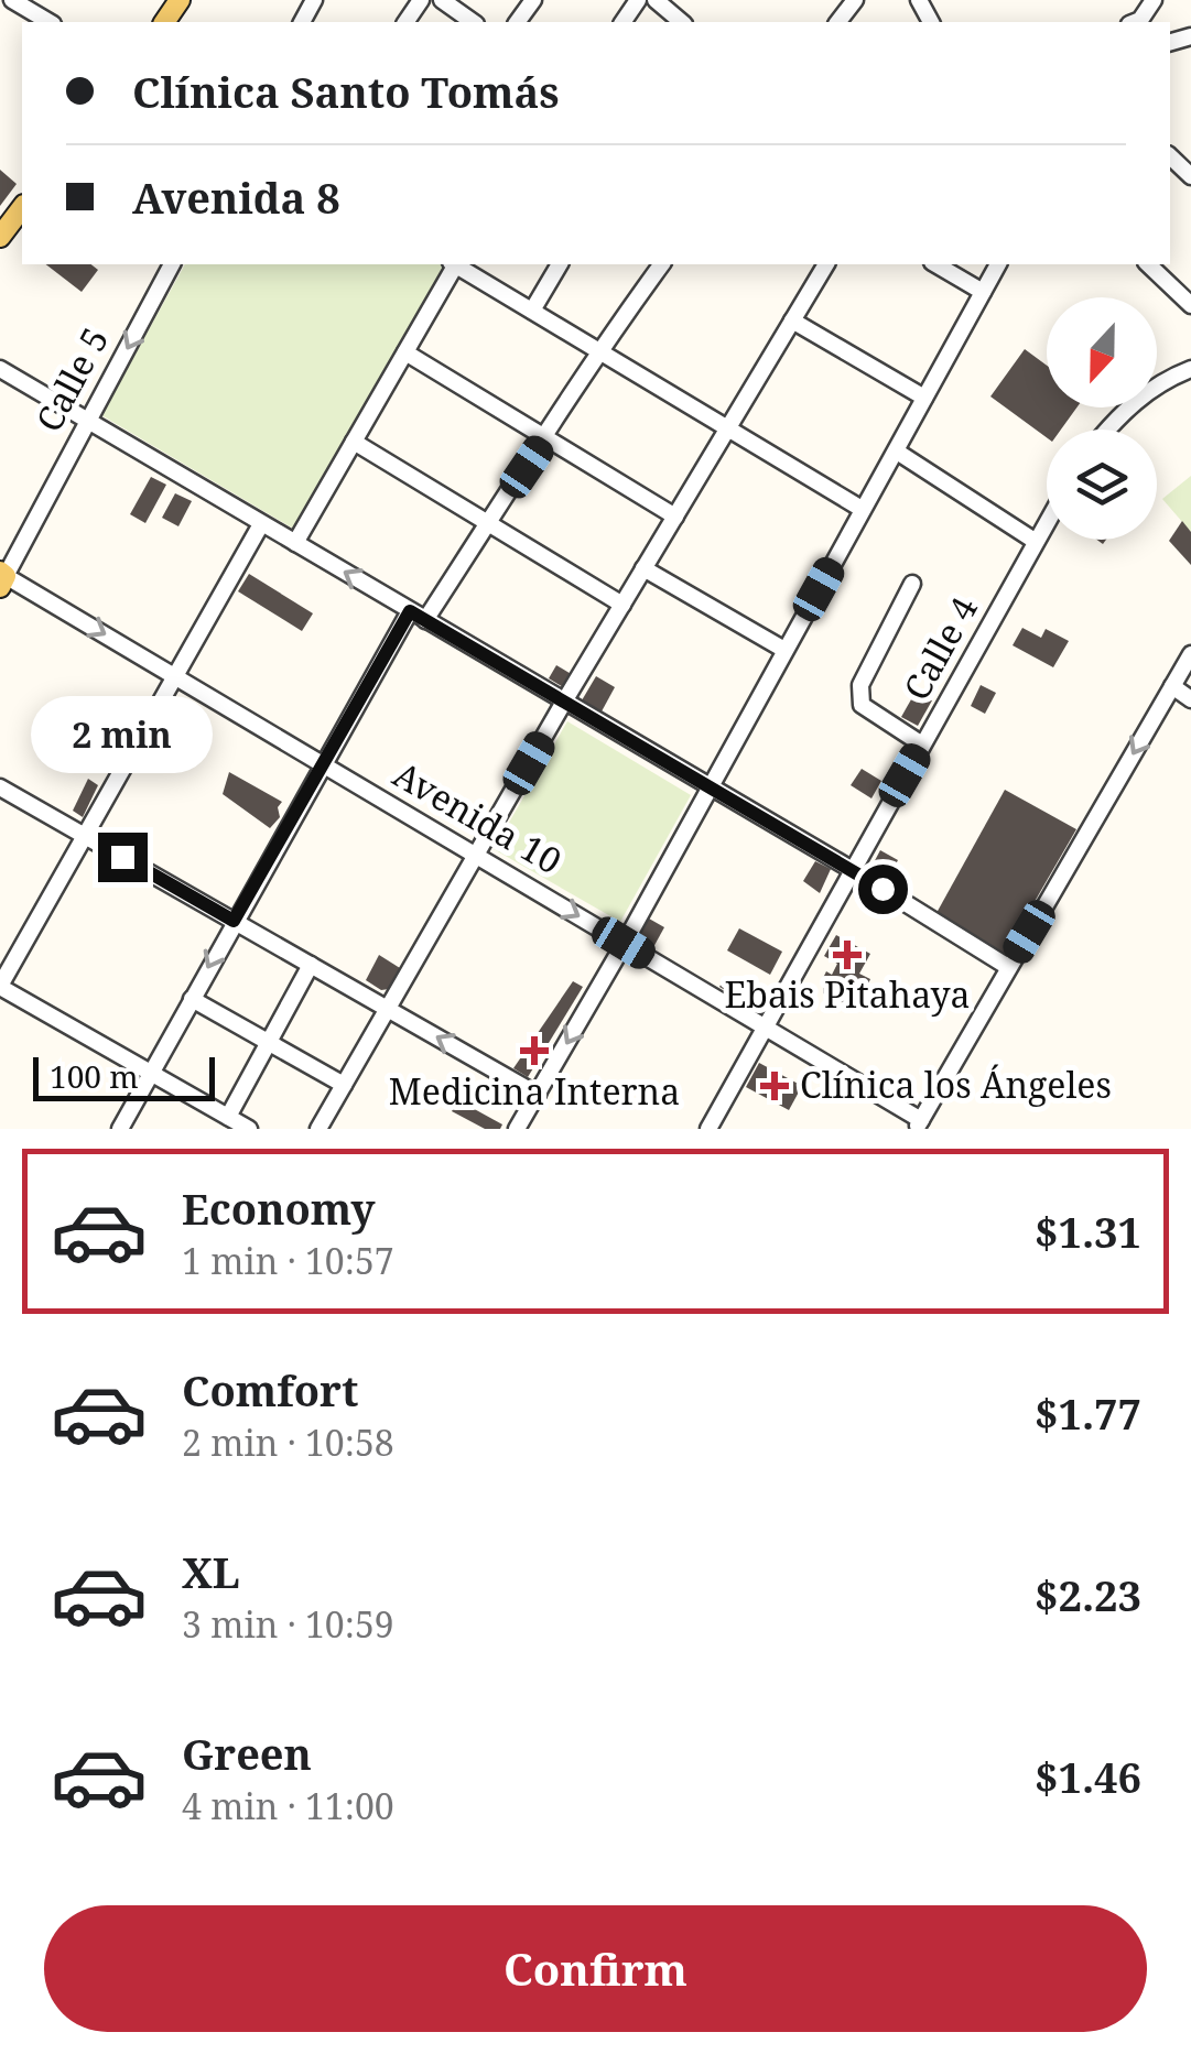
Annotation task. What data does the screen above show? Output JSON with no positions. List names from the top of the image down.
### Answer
{
  "streets": {
    "street": ["Calle 5", "Calle 4", "Avenida 10"]
  },
  "crossings": [
    ["Calle 5", "Avenida 10"],
    ["Calle 4", "Avenida 10"]
  ],
  "one_way": ["Calle 5"],
  "places": {
    "health": ["Ebais Pitahaya", "Medicina Interna", "Clínica los Ángeles"]
  },
  "scale_bar": "100 m",
  "north": "bottom",
  "page": {
    "banner": ["Clínica Santo Tomás", "Avenida 8"],
    "bubble": "2 min",
    "scale": "100 m",
    "list": [
      {
        "name": "Economy",
        "note": "1 min · 10:57",
        "value": "$1.31"
      },
      {
        "name": "Comfort",
        "note": "2 min · 10:58",
        "value": "$1.77"
      },
      {
        "name": "XL",
        "note": "3 min · 10:59",
        "value": "$2.23"
      },
      {
        "name": "Green",
        "note": "4 min · 11:00",
        "value": "$1.46"
      }
    ],
    "buttons": "Confirm"
  }
}
